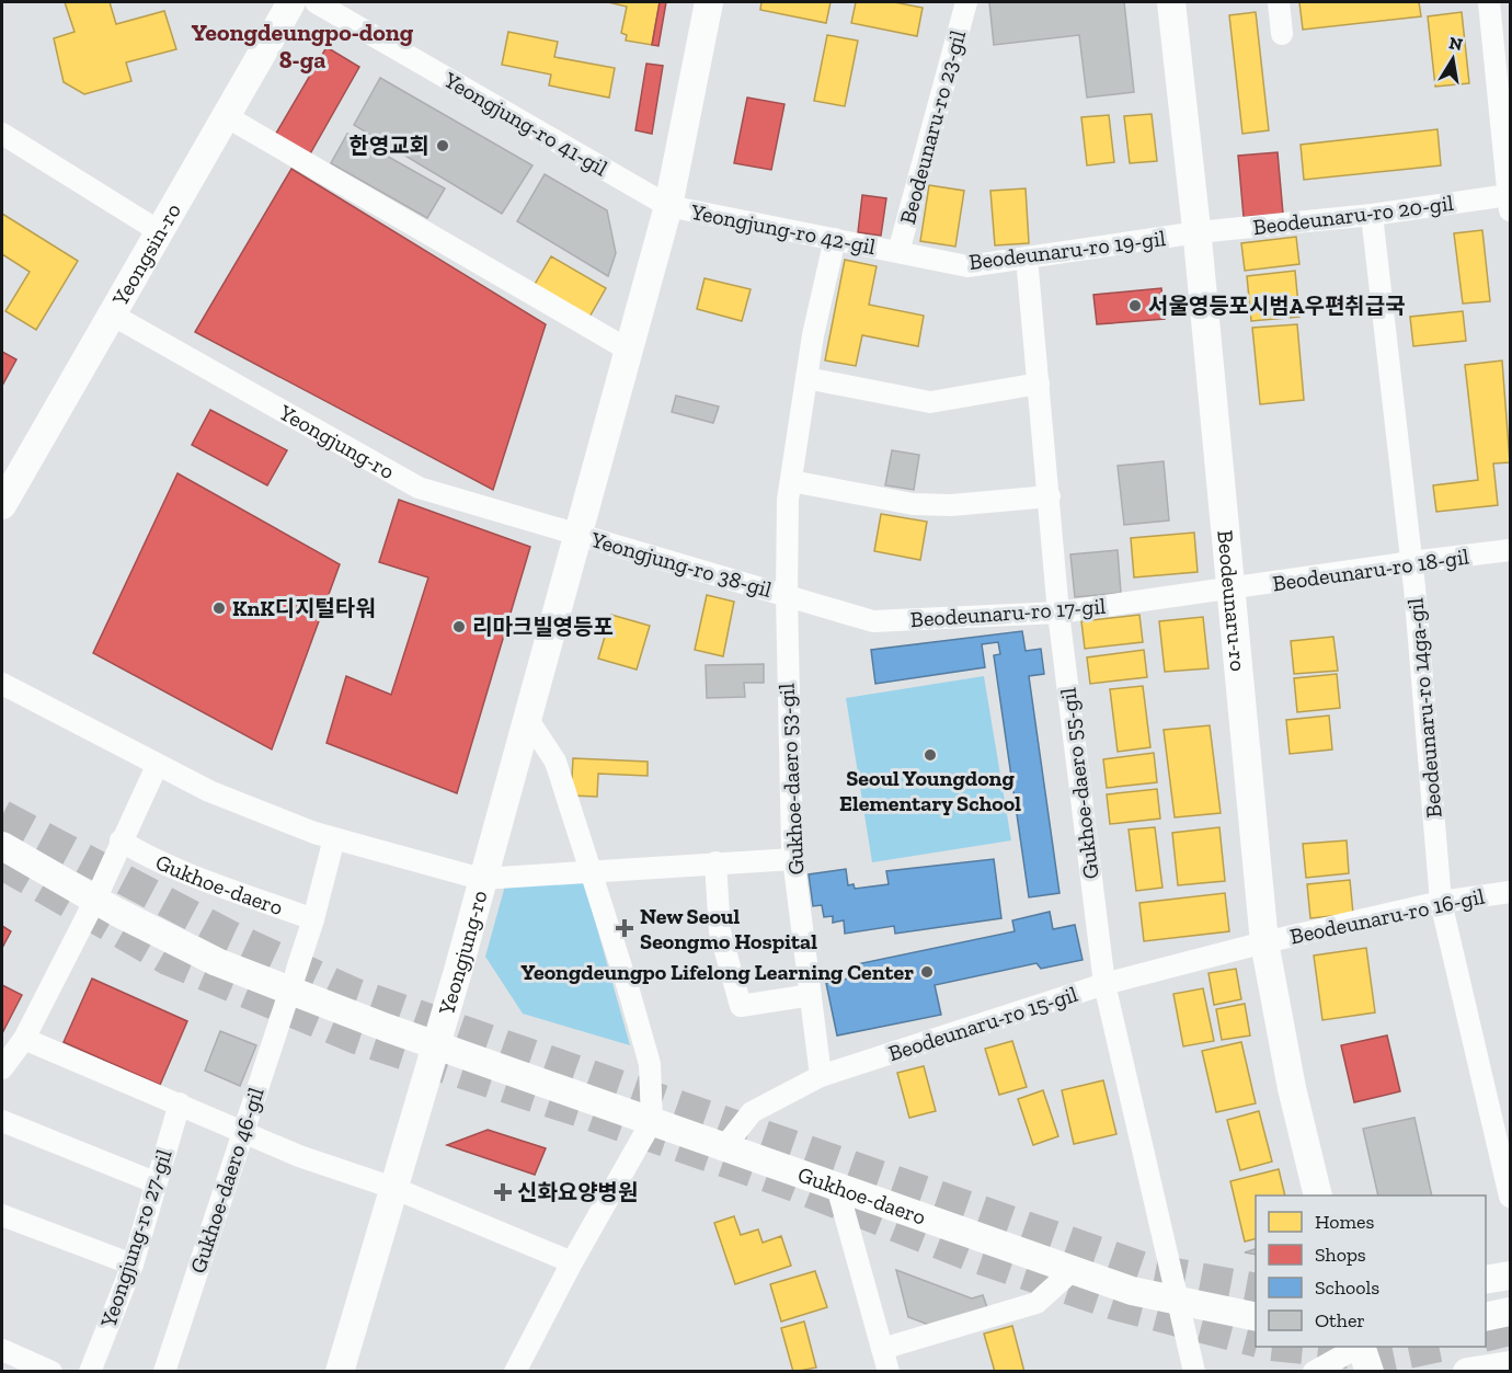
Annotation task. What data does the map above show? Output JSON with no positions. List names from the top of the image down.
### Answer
{
  "streets": {
    "main road": [
      "Yeongsin-ro",
      "Yeongjung-ro",
      "Beodeunaru-ro",
      "Gukhoe-daero"
    ],
    "street": [
      "Yeongjung-ro 41-gil",
      "Beodeunaru-ro 23-gil",
      "Beodeunaru-ro 20-gil",
      "Yeongjung-ro 42-gil",
      "Beodeunaru-ro 19-gil",
      "Yeongjung-ro 38-gil",
      "Beodeunaru-ro 18-gil",
      "Beodeunaru-ro 17-gil",
      "Beodeunaru-ro 14ga-gil",
      "Gukhoe-daero 53-gil",
      "Gukhoe-daero 55-gil",
      "Beodeunaru-ro 16-gil",
      "Beodeunaru-ro 15-gil",
      "Gukhoe-daero 46-gil",
      "Yeongjung-ro 27-gil"
    ]
  },
  "crossings": [
    ["Yeongjung-ro 41-gil", "Yeongjung-ro 42-gil"],
    ["Yeongjung-ro 41-gil", "Yeongjung-ro"],
    ["Beodeunaru-ro 23-gil", "Yeongjung-ro 42-gil"],
    ["Beodeunaru-ro 23-gil", "Beodeunaru-ro 19-gil"],
    ["Beodeunaru-ro 20-gil", "Beodeunaru-ro 19-gil"],
    ["Beodeunaru-ro 20-gil", "Beodeunaru-ro"],
    ["Beodeunaru-ro 20-gil", "Beodeunaru-ro 14ga-gil"],
    ["Yeongjung-ro 42-gil", "Beodeunaru-ro 19-gil"],
    ["Yeongjung-ro 42-gil", "Yeongjung-ro"],
    ["Yeongjung-ro 42-gil", "Gukhoe-daero 53-gil"],
    ["Beodeunaru-ro 19-gil", "Beodeunaru-ro"],
    ["Beodeunaru-ro 19-gil", "Gukhoe-daero 55-gil"],
    ["Yeongsin-ro", "Yeongjung-ro"],
    ["Yeongjung-ro", "Yeongjung-ro 38-gil"],
    ["Yeongjung-ro", "Gukhoe-daero"],
    ["Yeongjung-ro 38-gil", "Beodeunaru-ro 17-gil"],
    ["Yeongjung-ro 38-gil", "Gukhoe-daero 53-gil"],
    ["Beodeunaru-ro 18-gil", "Beodeunaru-ro"],
    ["Beodeunaru-ro 18-gil", "Beodeunaru-ro 17-gil"],
    ["Beodeunaru-ro 18-gil", "Beodeunaru-ro 14ga-gil"],
    ["Beodeunaru-ro", "Beodeunaru-ro 17-gil"],
    ["Beodeunaru-ro", "Beodeunaru-ro 16-gil"],
    ["Beodeunaru-ro", "Beodeunaru-ro 15-gil"],
    ["Beodeunaru-ro 17-gil", "Gukhoe-daero 53-gil"],
    ["Beodeunaru-ro 17-gil", "Gukhoe-daero 55-gil"],
    ["Beodeunaru-ro 14ga-gil", "Beodeunaru-ro 16-gil"],
    ["Gukhoe-daero 53-gil", "Beodeunaru-ro 15-gil"],
    ["Gukhoe-daero 55-gil", "Gukhoe-daero"],
    ["Gukhoe-daero 55-gil", "Beodeunaru-ro 15-gil"],
    ["Gukhoe-daero", "Beodeunaru-ro 15-gil"],
    ["Gukhoe-daero", "Gukhoe-daero 46-gil"],
    ["Beodeunaru-ro 16-gil", "Beodeunaru-ro 15-gil"]
  ],
  "districts": ["Yeongdeungpo-dong 8-ga"],
  "places": {
    "other": [
      "한영교회",
      "서울영등포시범A우편취급국",
      "KnK디지털타워",
      "리마크빌영등포",
      "Seoul Youngdong Elementary School",
      "Yeongdeungpo Lifelong Learning Center"
    ],
    "health": ["New Seoul Seongmo Hospital", "신화요양병원"]
  },
  "legend": [
    "Homes",
    "Shops",
    "Schools",
    "Other"
  ],
  "north": "top"
}
